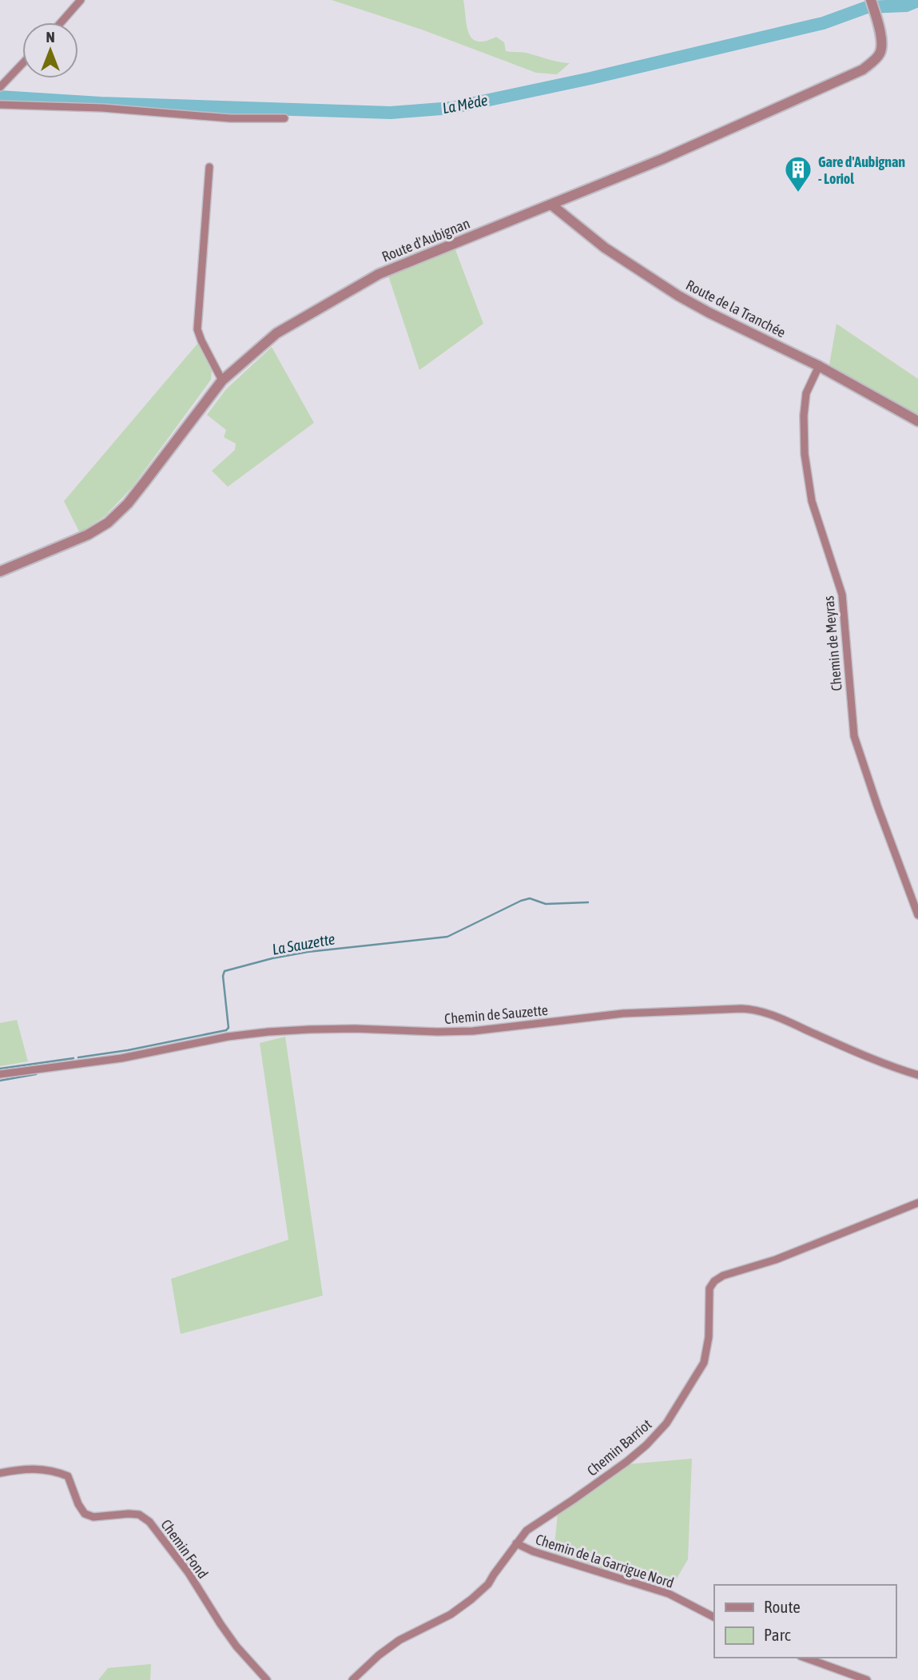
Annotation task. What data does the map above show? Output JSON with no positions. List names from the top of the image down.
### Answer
{
  "streets": {
    "street": [
      "Route d'Aubignan",
      "Route de la Tranchée",
      "Chemin de Meyras",
      "Chemin de Sauzette",
      "Chemin Barriot",
      "Chemin Fond",
      "Chemin de la Garrigue Nord"
    ]
  },
  "crossings": [
    ["Route d'Aubignan", "Route de la Tranchée"],
    ["Route de la Tranchée", "Chemin de Meyras"],
    ["Chemin Barriot", "Chemin de la Garrigue Nord"]
  ],
  "water": ["La Mède", "La Sauzette"],
  "places": {
    "building": ["Gare d'Aubignan - Loriol"]
  },
  "legend": ["Route", "Parc"],
  "north": "top"
}
